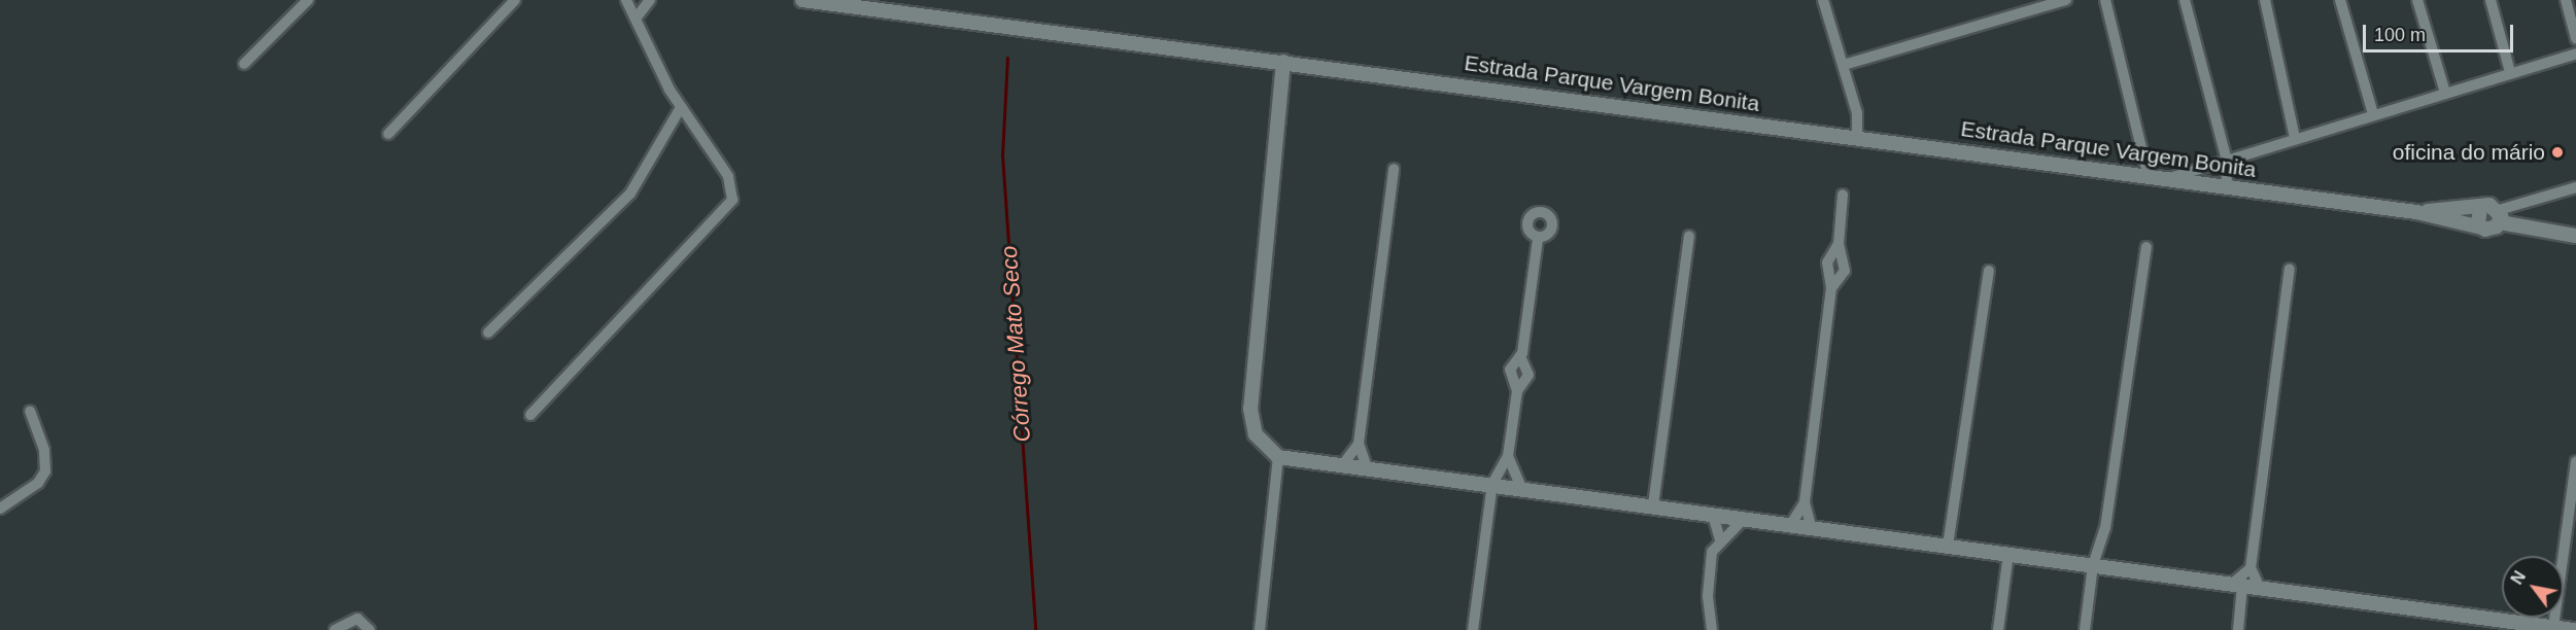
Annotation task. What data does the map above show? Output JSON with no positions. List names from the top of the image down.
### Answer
{
  "streets": {
    "street": ["Estrada Parque Vargem Bonita"]
  },
  "water": ["Córrego Mato Seco"],
  "places": ["oficina do mário"],
  "scale_bar": "100 m",
  "north": "top left"
}
